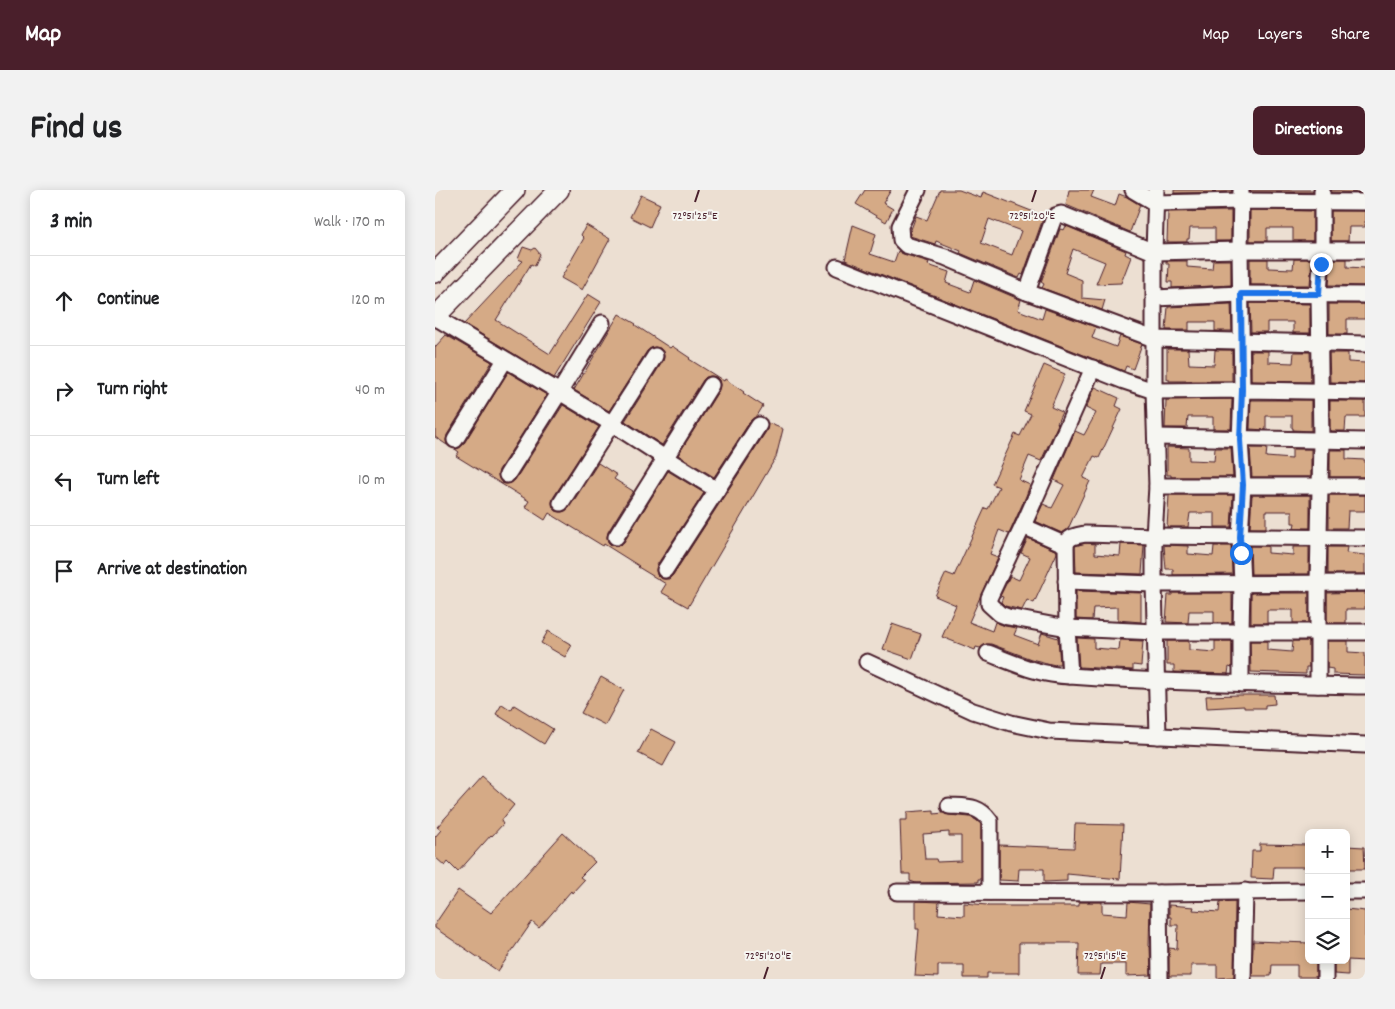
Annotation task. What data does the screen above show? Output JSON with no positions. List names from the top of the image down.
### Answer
{
  "page": {
    "header": "Map",
    "nav": ["Map", "Layers", "Share"],
    "title": "Find us",
    "buttons": "Directions",
    "heading": ["3 min", "Walk · 170 m"],
    "list": [
      ["Continue", "120 m"],
      ["Turn right", "40 m"],
      ["Turn left", "10 m"],
      "Arrive at destination"
    ],
    "map_buttons": ["+", "−"]
  },
  "coordinates": ["72°51'20\"E", "72°51'25\"E", "72°51'15\"E"]
}
